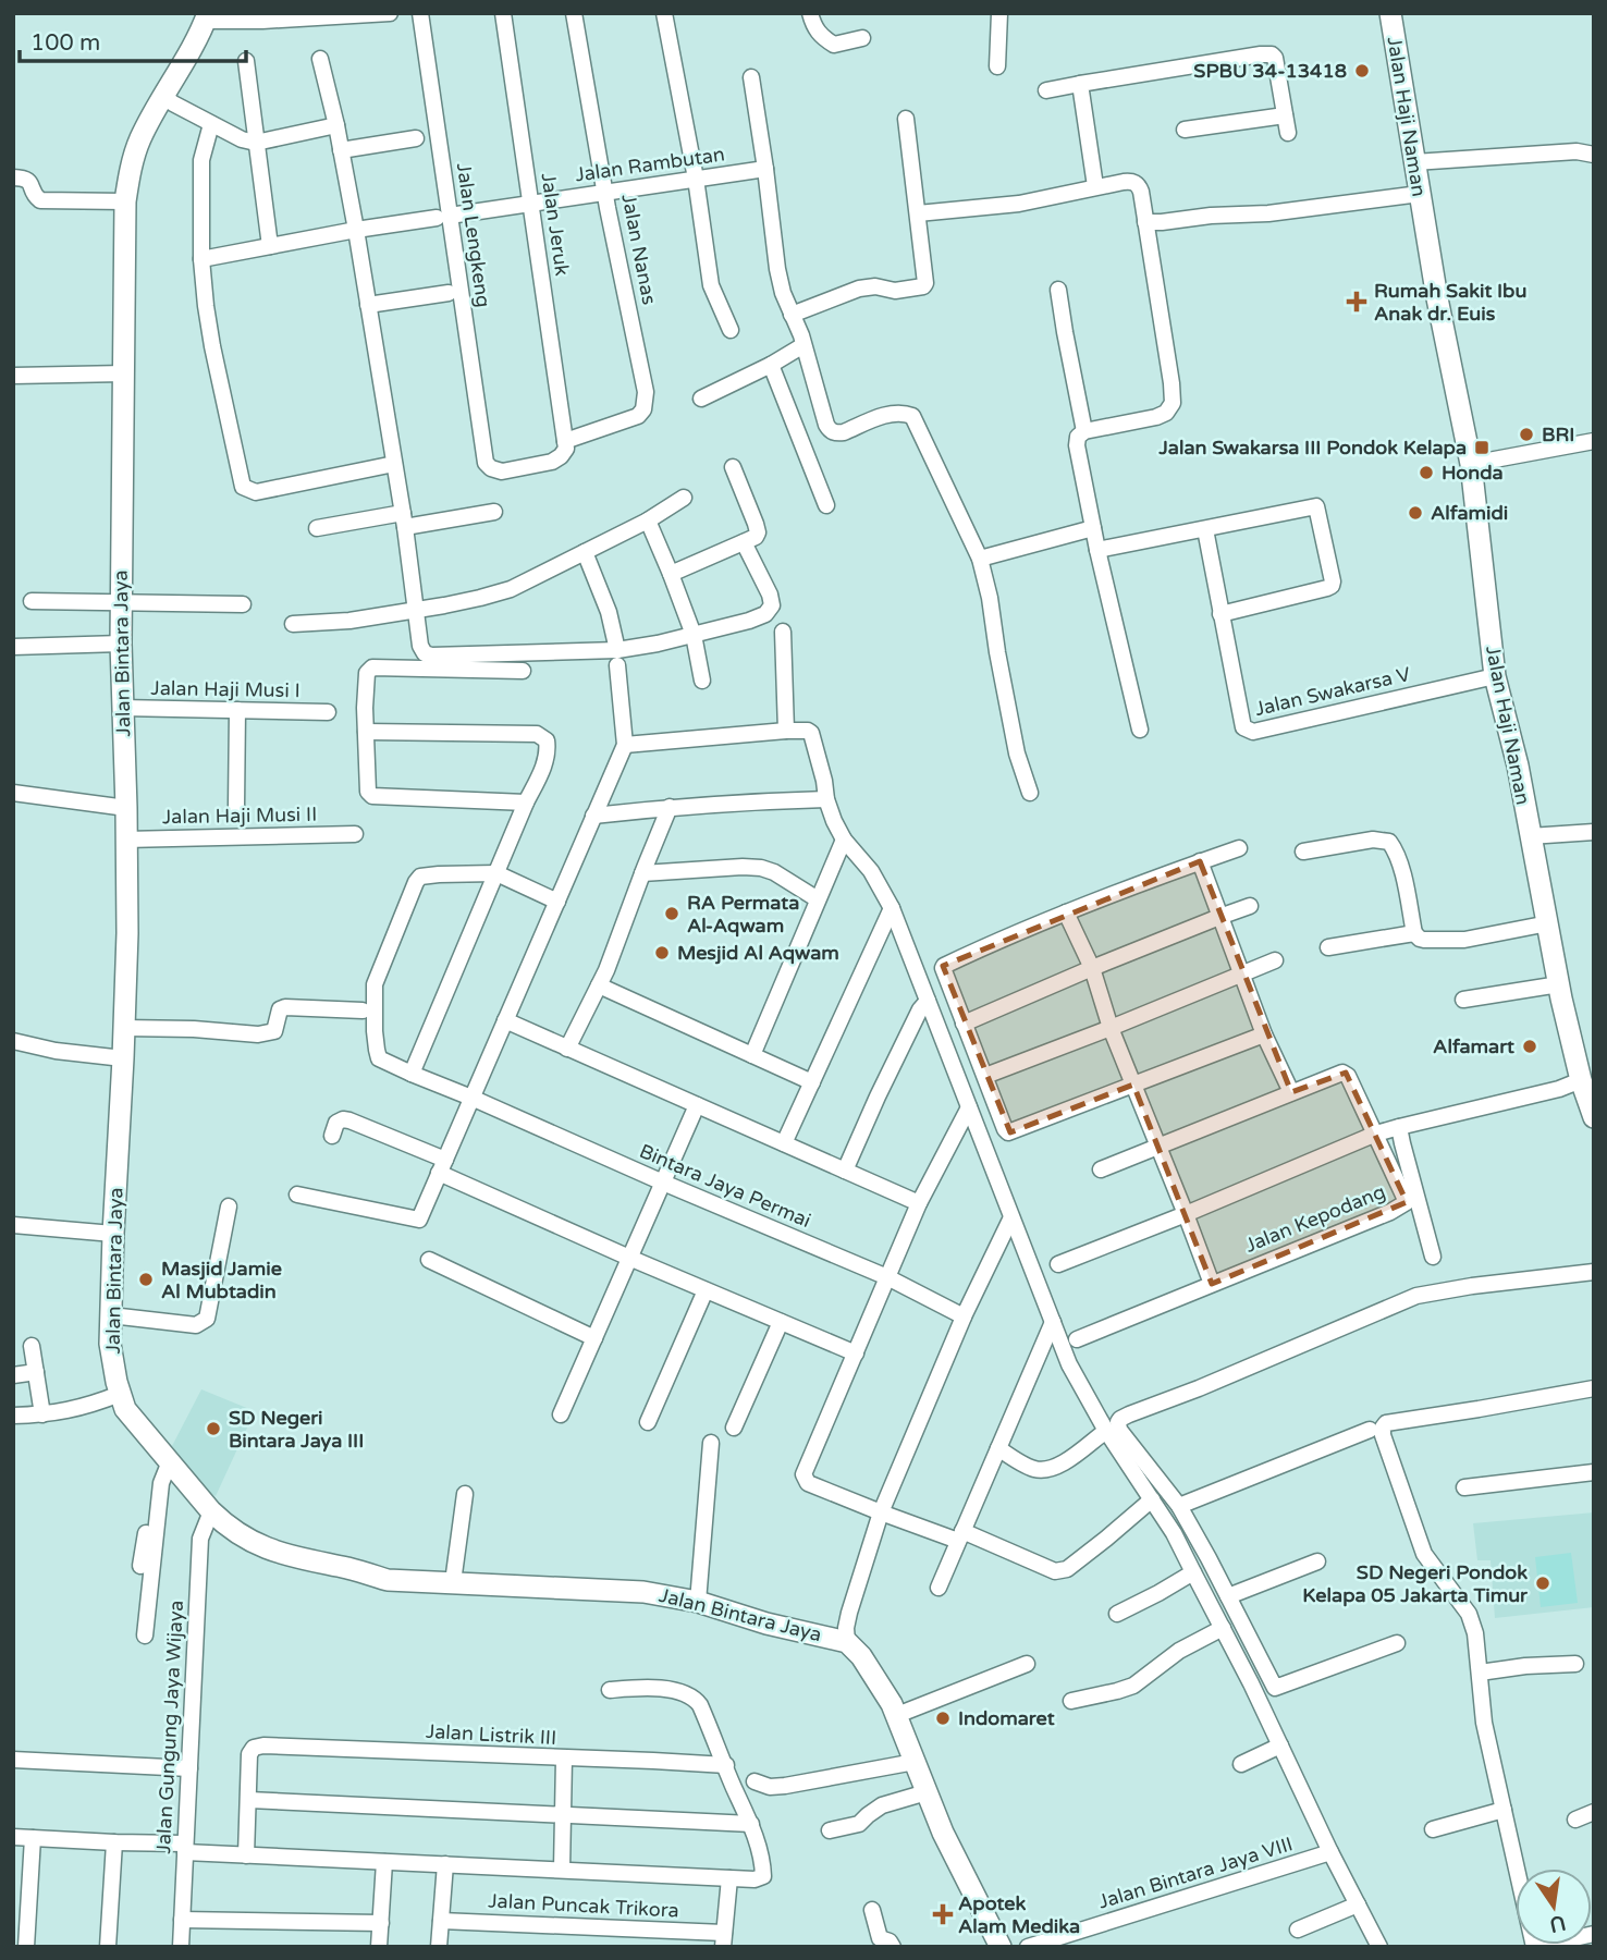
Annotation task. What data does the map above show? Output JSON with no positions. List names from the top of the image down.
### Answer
{
  "streets": {
    "street": [
      "Jalan Haji Naman",
      "Jalan Rambutan",
      "Jalan Jeruk",
      "Jalan Lengkeng",
      "Jalan Nanas",
      "Jalan Bintara Jaya",
      "Jalan Haji Musi I",
      "Jalan Swakarsa V",
      "Jalan Haji Musi II",
      "Bintara Jaya Permai",
      "Jalan Kepodang",
      "Jalan Gungung Jaya Wijaya",
      "Jalan Listrik III",
      "Jalan Bintara Jaya VIII",
      "Jalan Puncak Trikora"
    ]
  },
  "crossings": [
    ["Jalan Haji Naman", "Jalan Swakarsa V"],
    ["Jalan Rambutan", "Jalan Jeruk"],
    ["Jalan Rambutan", "Jalan Lengkeng"],
    ["Jalan Rambutan", "Jalan Nanas"],
    ["Jalan Jeruk", "Jalan Lengkeng"],
    ["Jalan Jeruk", "Jalan Nanas"],
    ["Jalan Lengkeng", "Jalan Nanas"],
    ["Jalan Bintara Jaya", "Jalan Haji Musi I"],
    ["Jalan Bintara Jaya", "Jalan Haji Musi II"],
    ["Jalan Bintara Jaya", "Jalan Gungung Jaya Wijaya"]
  ],
  "places": {
    "other": [
      "SPBU 34-13418",
      "BRI",
      "Honda",
      "Alfamidi",
      "RA Permata Al-Aqwam",
      "Mesjid Al Aqwam",
      "Alfamart",
      "Masjid Jamie Al Mubtadin",
      "SD Negeri Bintara Jaya III",
      "SD Negeri Pondok Kelapa 05 Jakarta Timur",
      "Indomaret"
    ],
    "health": ["Rumah Sakit Ibu Anak dr. Euis", "Apotek Alam Medika"],
    "transit": ["Jalan Swakarsa III Pondok Kelapa"]
  },
  "scale_bar": "100 m",
  "north": "bottom"
}
